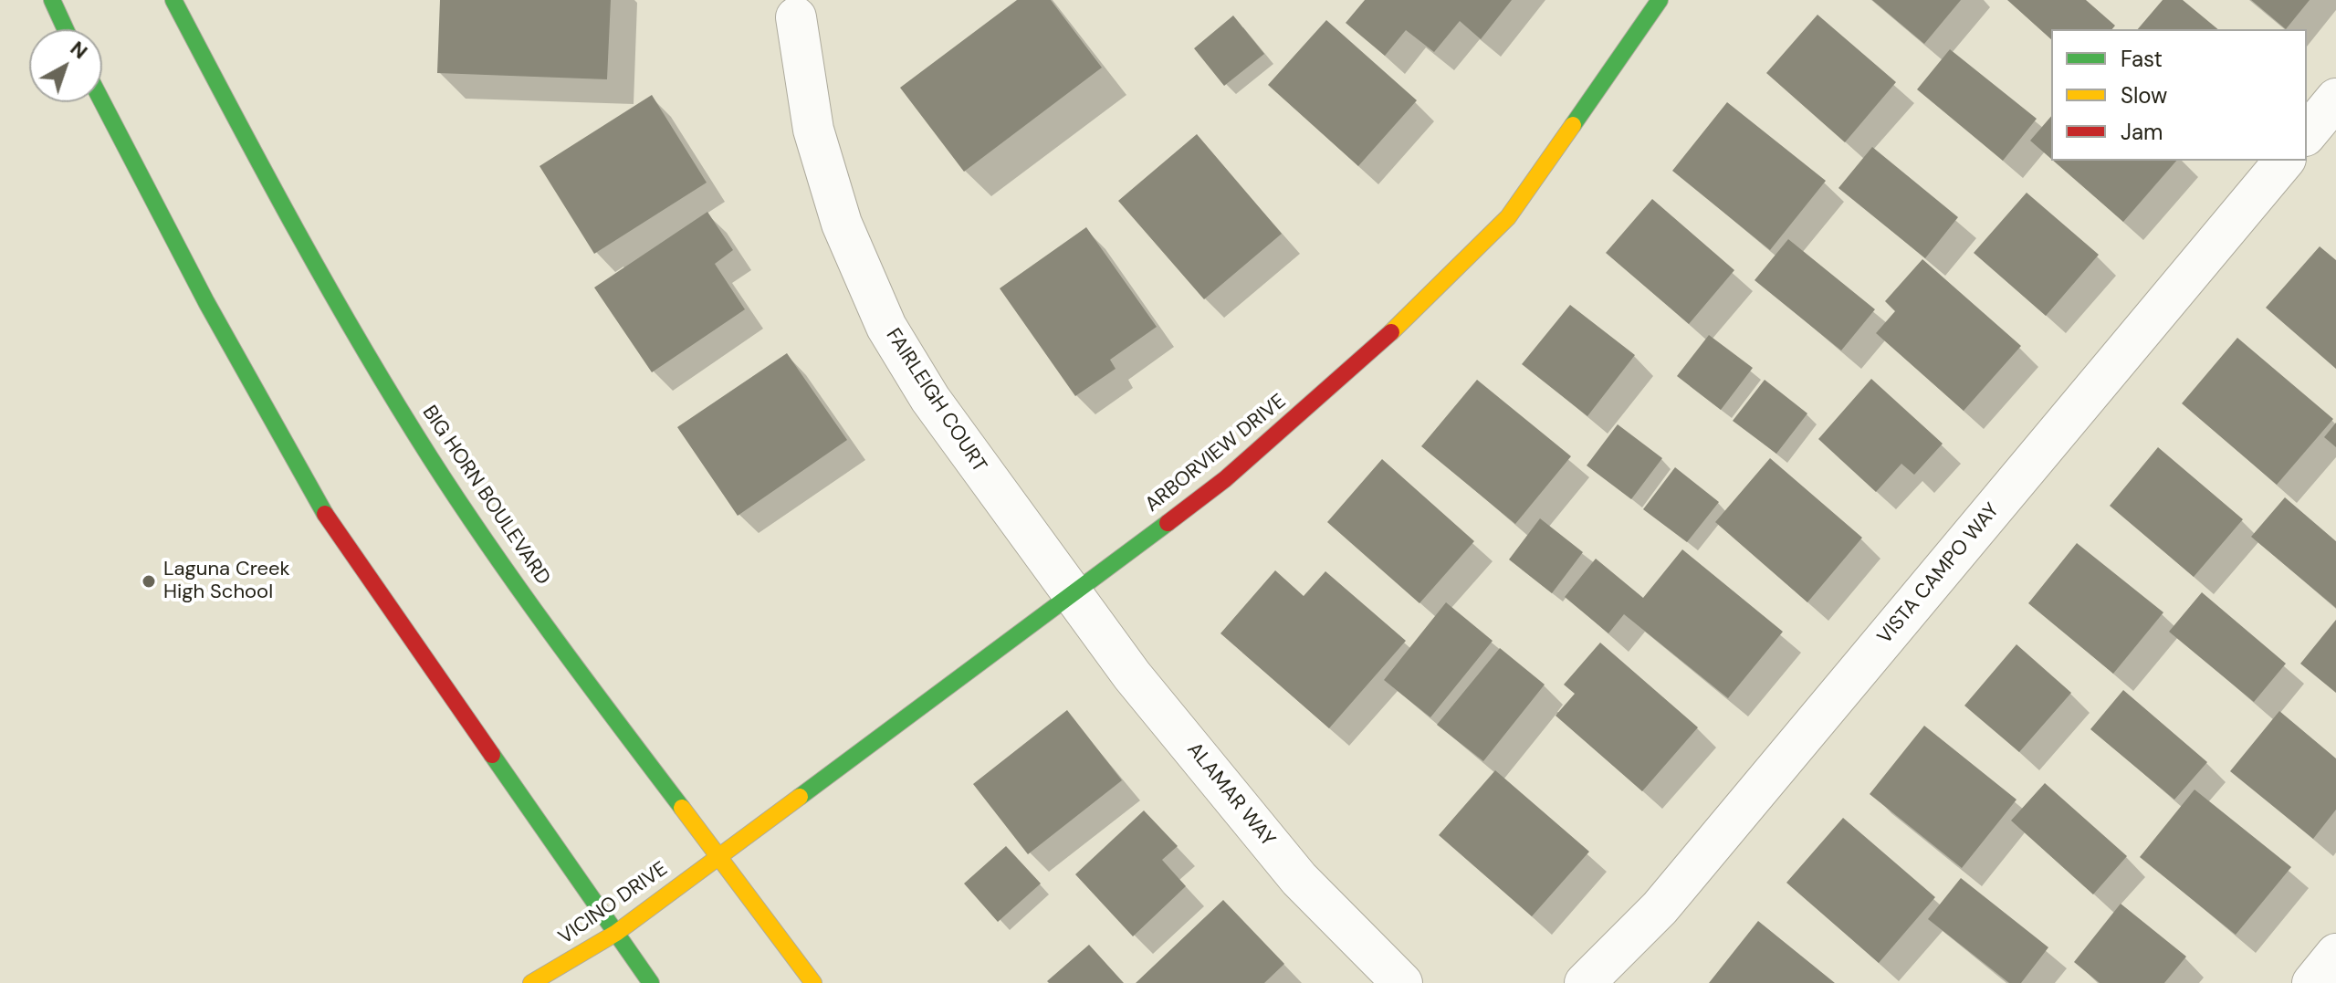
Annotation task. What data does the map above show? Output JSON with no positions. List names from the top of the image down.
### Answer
{
  "streets": {
    "main road": ["ARBORVIEW DRIVE", "BIG HORN BOULEVARD", "VICINO DRIVE"],
    "street": ["FAIRLEIGH COURT", "VISTA CAMPO WAY", "ALAMAR WAY"]
  },
  "crossings": [
    ["FAIRLEIGH COURT", "ARBORVIEW DRIVE"],
    ["FAIRLEIGH COURT", "ALAMAR WAY"],
    ["ARBORVIEW DRIVE", "BIG HORN BOULEVARD"],
    ["ARBORVIEW DRIVE", "ALAMAR WAY"],
    ["ARBORVIEW DRIVE", "VICINO DRIVE"],
    ["BIG HORN BOULEVARD", "VICINO DRIVE"]
  ],
  "places": ["Laguna Creek High School"],
  "legend": ["Fast", "Slow", "Jam"],
  "north": "top right"
}
